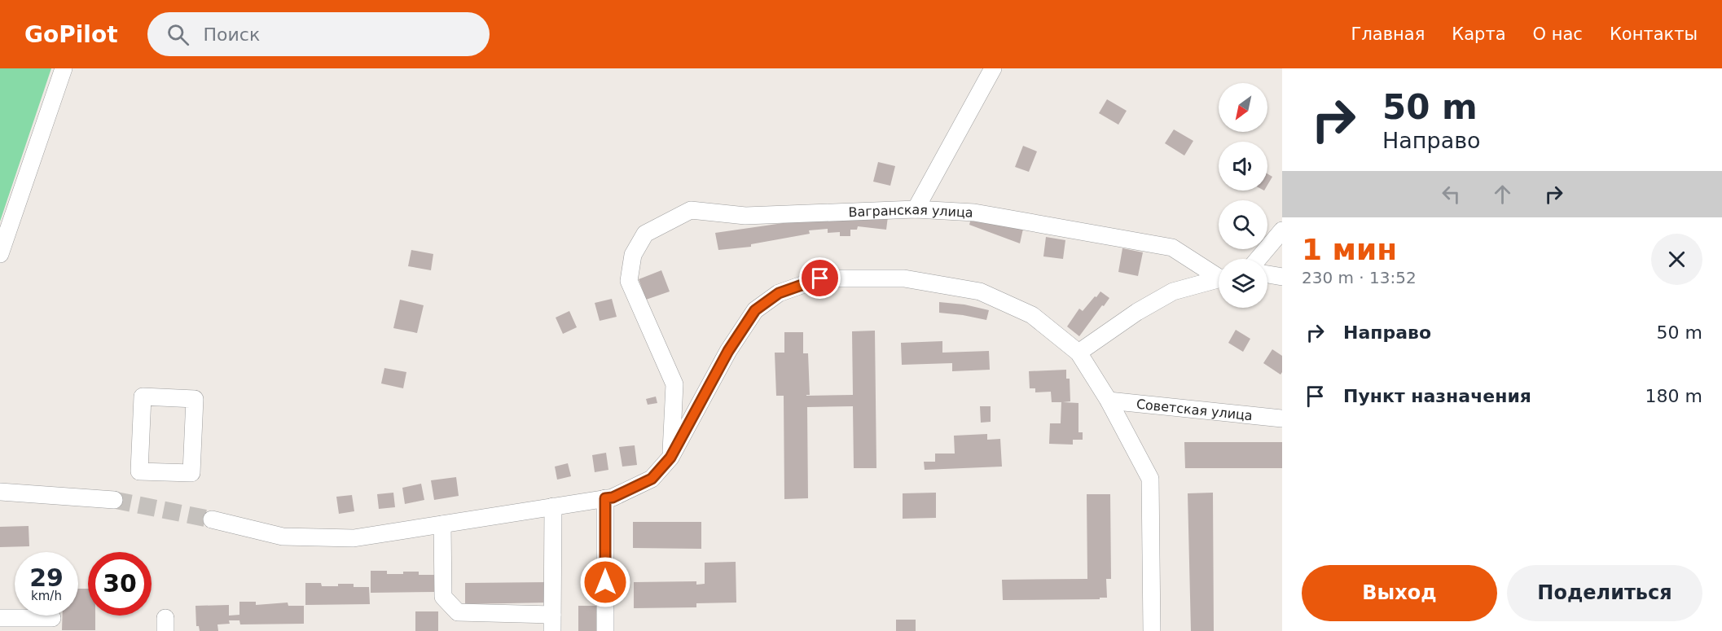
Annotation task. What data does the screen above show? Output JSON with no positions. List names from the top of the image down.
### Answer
{
  "streets": {
    "street": ["Вагранская улица", "Советская улица"]
  },
  "north": "bottom left",
  "page": {
    "header": "GoPilot",
    "search": "Поиск",
    "nav": [
      "Главная",
      "Карта",
      "О нас",
      "Контакты"
    ],
    "turn": ["50 m", "Направо"],
    "heading": ["1 мин", "230 m · 13:52"],
    "list": [
      {
        "name": "Направо",
        "value": "50 m"
      },
      {
        "name": "Пункт назначения",
        "value": "180 m"
      }
    ],
    "speed": "29 km/h",
    "limit": "30",
    "buttons": ["Выход", "Поделиться"]
  }
}
